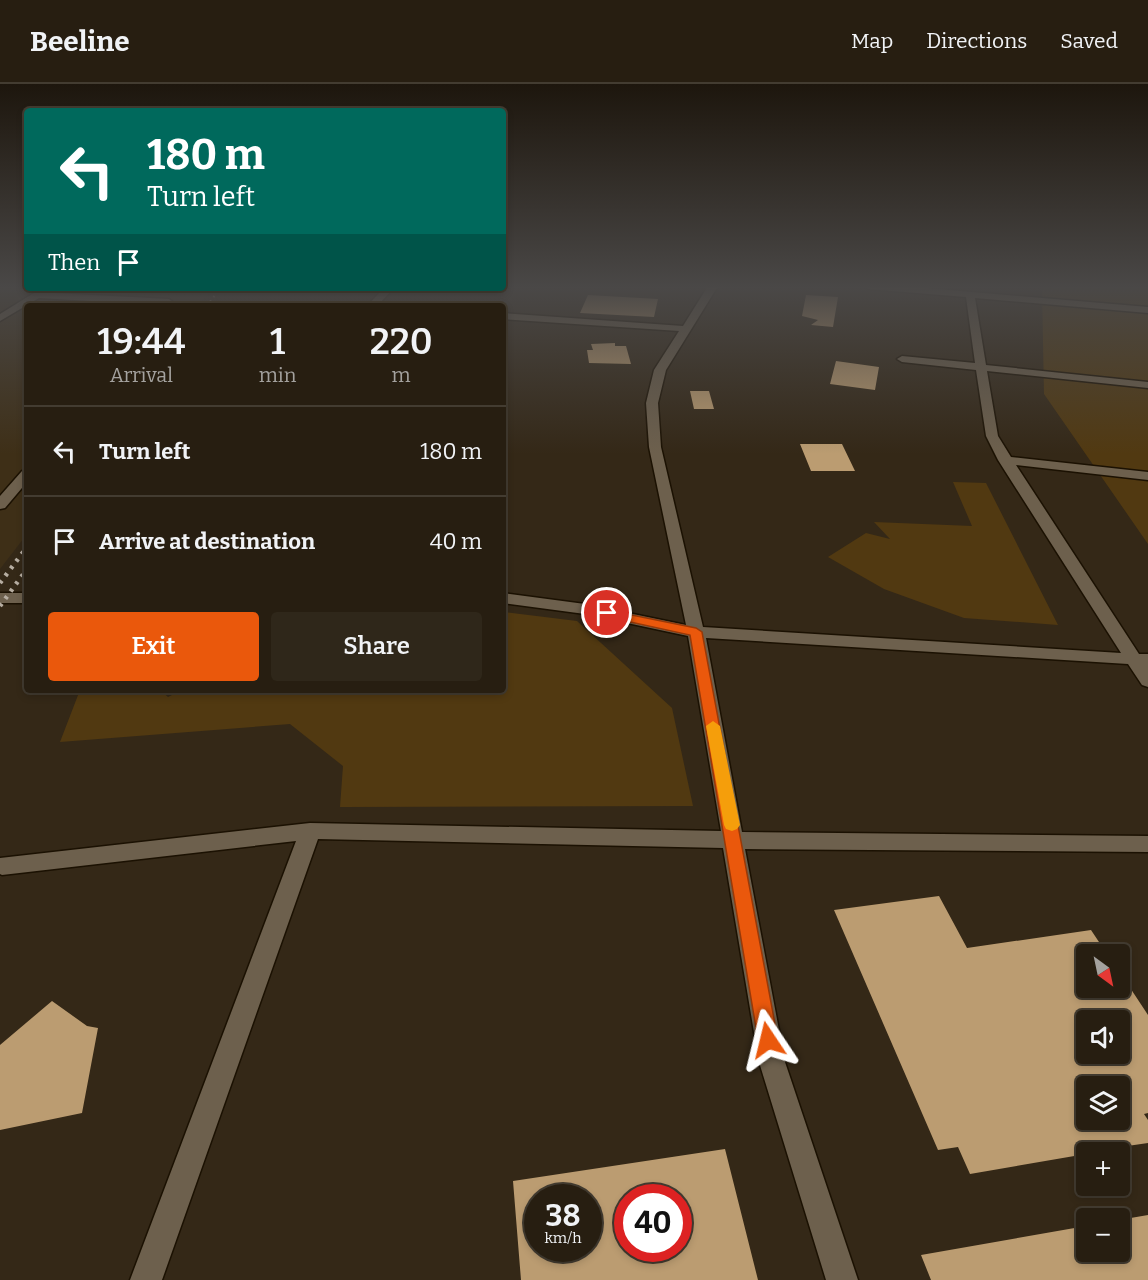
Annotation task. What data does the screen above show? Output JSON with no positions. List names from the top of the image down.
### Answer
{
  "north": "bottom right",
  "page": {
    "header": "Beeline",
    "nav": ["Map", "Directions", "Saved"],
    "turn": ["180 m", "Turn left"],
    "then": "Then",
    "eta": [
      "19:44",
      "Arrival",
      "1",
      "min",
      "220",
      "m"
    ],
    "list": [
      {
        "name": "Turn left",
        "value": "180 m"
      },
      {
        "name": "Arrive at destination",
        "value": "40 m"
      }
    ],
    "buttons": ["Exit", "Share"],
    "map_buttons": ["+", "−"],
    "speed": "38 km/h",
    "limit": "40"
  }
}
